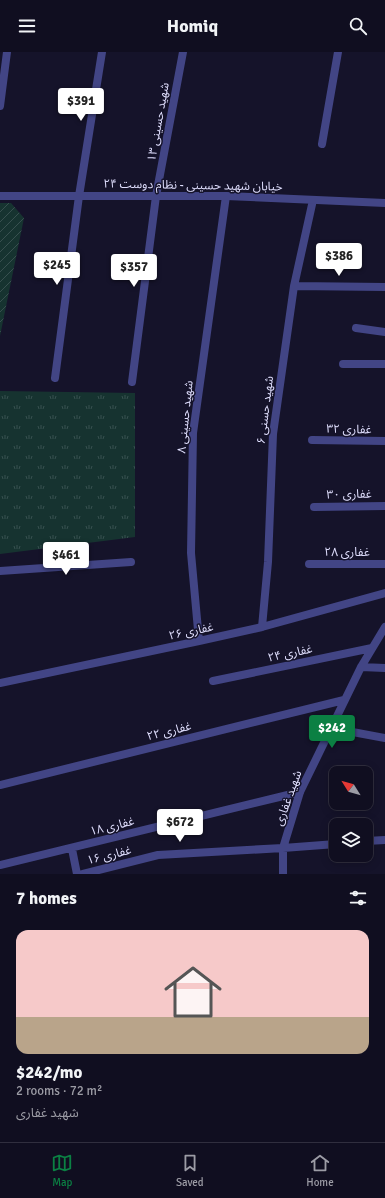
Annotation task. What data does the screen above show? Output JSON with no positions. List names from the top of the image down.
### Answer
{
  "streets": {
    "street": [
      "شهید حسینی ۱۳",
      "خیابان شهید حسینی - نظام دوست ۲۴",
      "شهید حسنی ۶",
      "شهید حسینی ۸",
      "غفاری ۳۲",
      "غفاری ۳۰",
      "غفاری ۲۸",
      "غفاری ۲۶",
      "غفاری ۲۴",
      "غفاری ۲۲",
      "شهید غفاری",
      "غفاری ۱۸",
      "غفاری ۱۶"
    ]
  },
  "crossings": [
    ["شهید حسینی ۱۳", "خیابان شهید حسینی - نظام دوست ۲۴"],
    ["خیابان شهید حسینی - نظام دوست ۲۴", "شهید حسنی ۶"],
    ["خیابان شهید حسینی - نظام دوست ۲۴", "شهید حسینی ۸"],
    ["شهید حسنی ۶", "غفاری ۲۶"],
    ["شهید حسینی ۸", "غفاری ۲۶"],
    ["غفاری ۲۴", "شهید غفاری"],
    ["غفاری ۲۲", "شهید غفاری"],
    ["شهید غفاری", "غفاری ۱۸"],
    ["شهید غفاری", "غفاری ۱۶"]
  ],
  "north": "top left",
  "page": {
    "header": "Homiq",
    "price": [
      "$391",
      "$386",
      "$245",
      "$357",
      "$461",
      "$242",
      "$672"
    ],
    "heading": "7 homes",
    "list": [
      {
        "name": "$242/mo",
        "note": "2 rooms · 72 m² · شهید غفاری"
      }
    ],
    "tabs": ["Map", "Saved", "Home"]
  }
}
